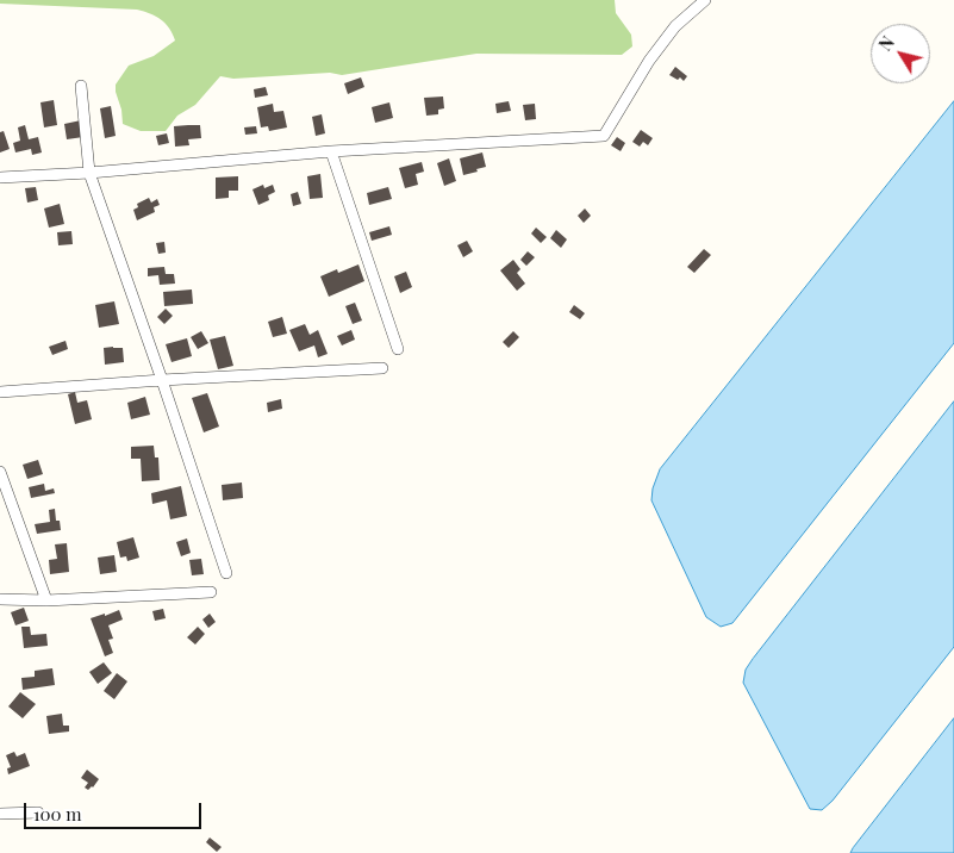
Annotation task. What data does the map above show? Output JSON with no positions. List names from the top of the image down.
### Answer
{
  "scale_bar": "100 m",
  "north": "top left"
}
